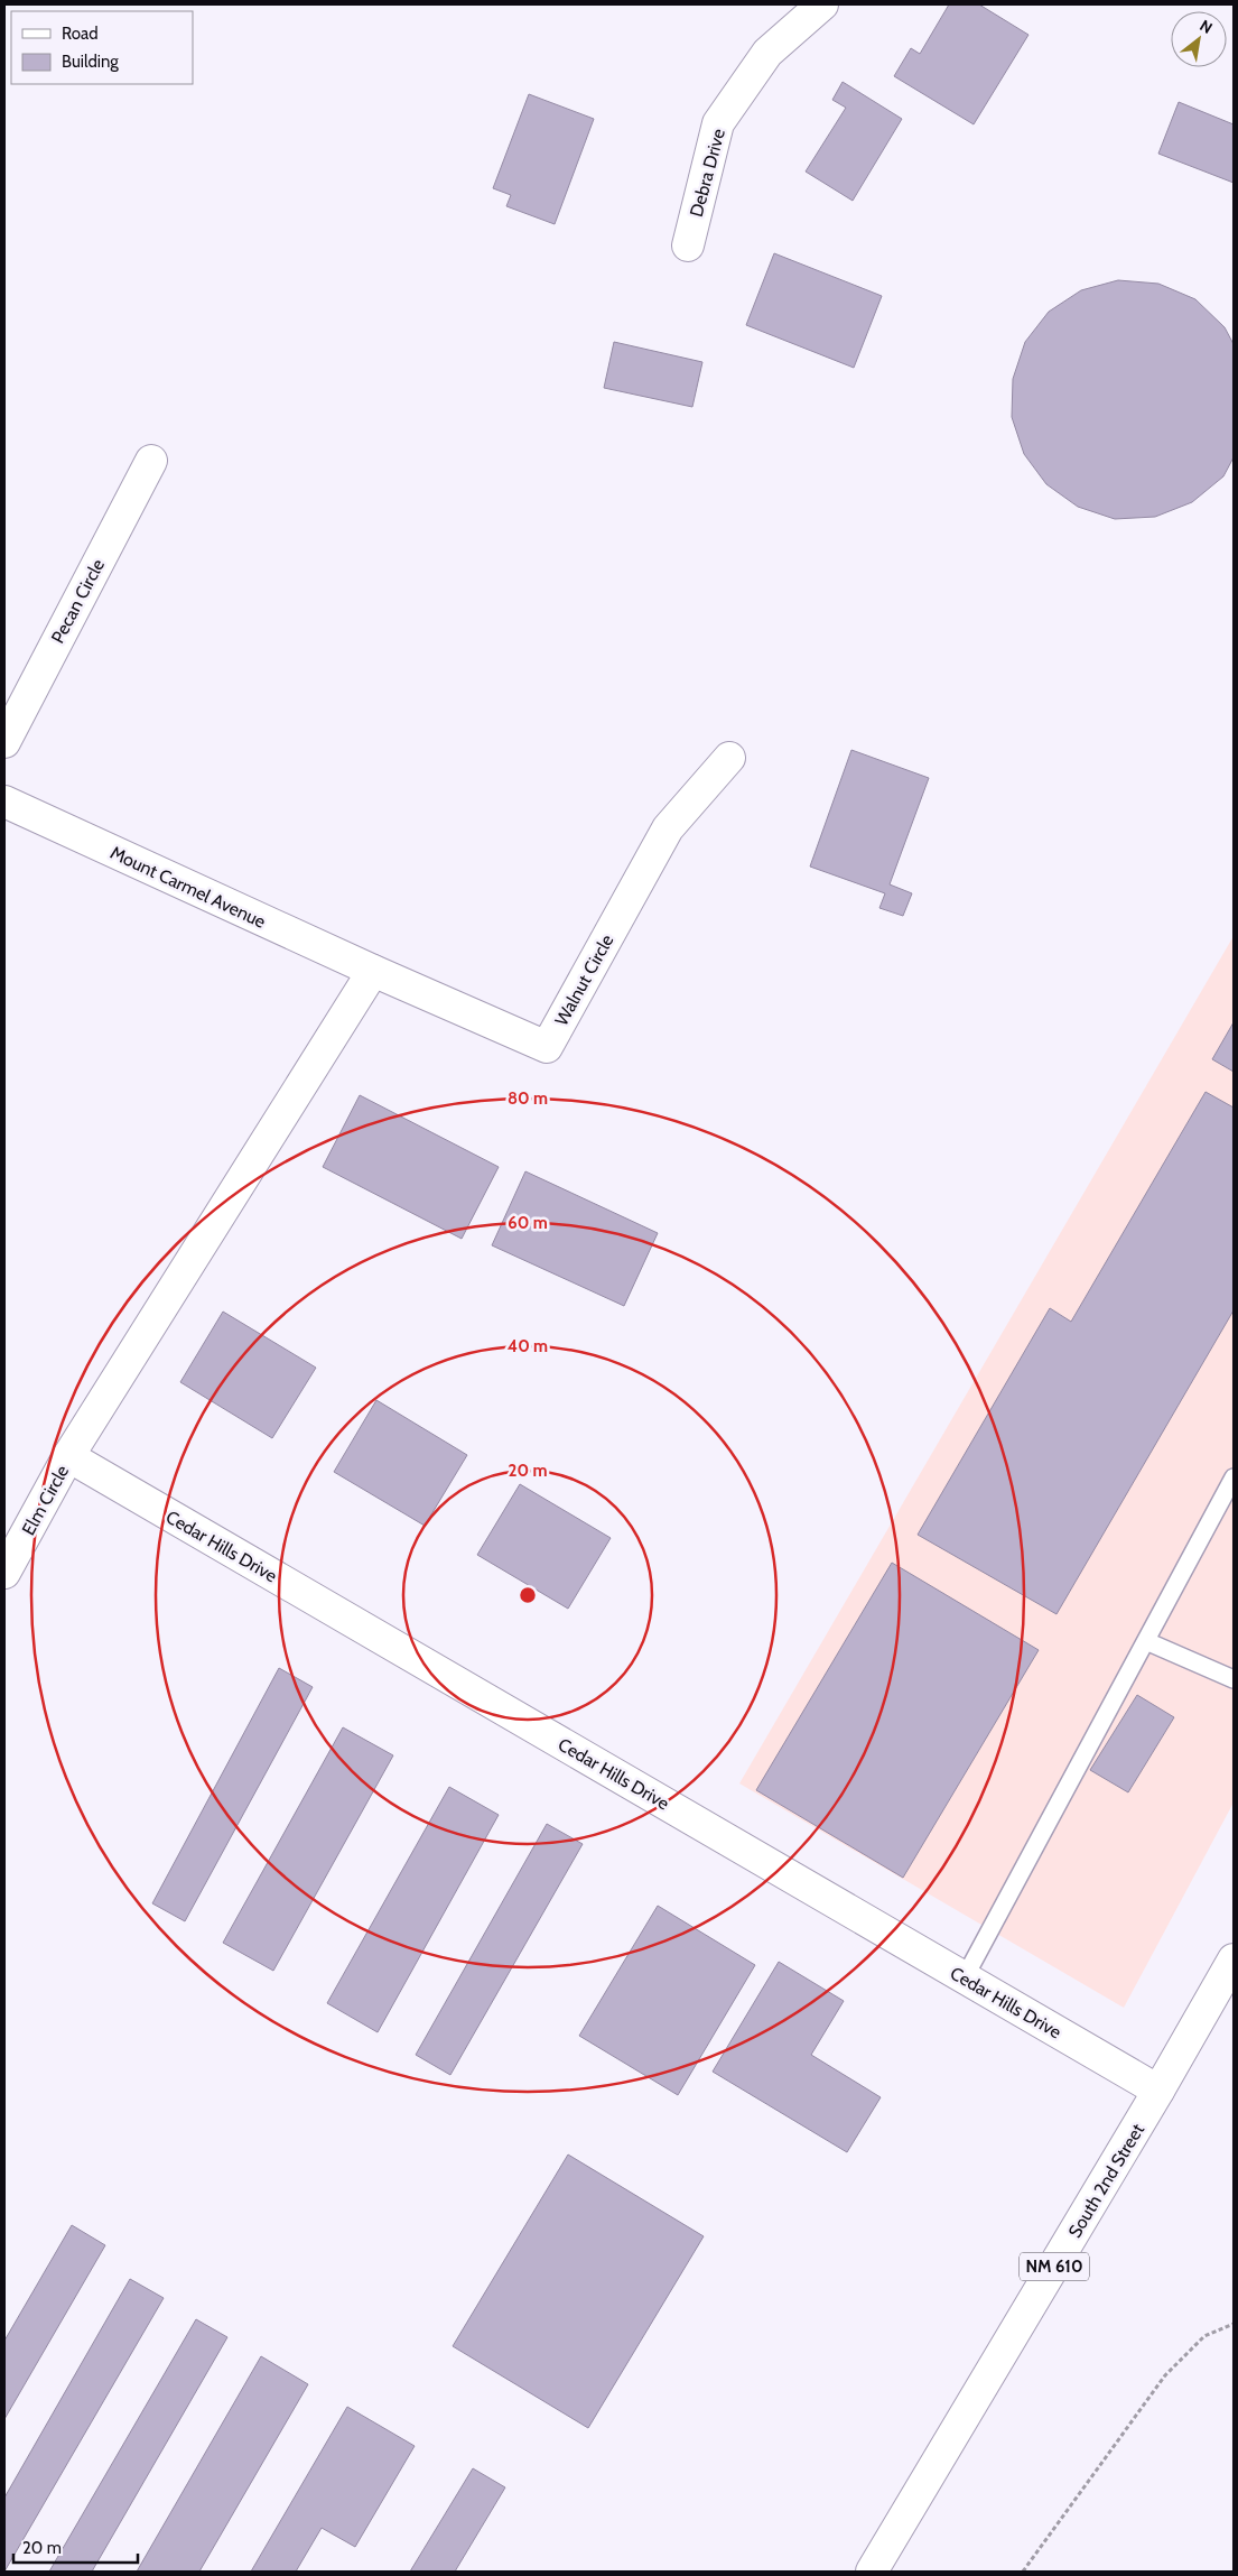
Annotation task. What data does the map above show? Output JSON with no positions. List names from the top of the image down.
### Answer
{
  "streets": {
    "street": [
      "Debra Drive",
      "Pecan Circle",
      "Mount Carmel Avenue",
      "Walnut Circle",
      "Elm Circle",
      "Cedar Hills Drive",
      "South 2nd Street",
      "NM 610"
    ]
  },
  "crossings": [
    ["Mount Carmel Avenue", "Walnut Circle"],
    ["Mount Carmel Avenue", "Elm Circle"],
    ["Walnut Circle", "Elm Circle"],
    ["Elm Circle", "Cedar Hills Drive"],
    ["Cedar Hills Drive", "South 2nd Street"]
  ],
  "legend": ["Road", "Building"],
  "scale_bar": "20 m",
  "north": "top right",
  "rings": [
    "80 m",
    "60 m",
    "40 m",
    "20 m"
  ]
}
